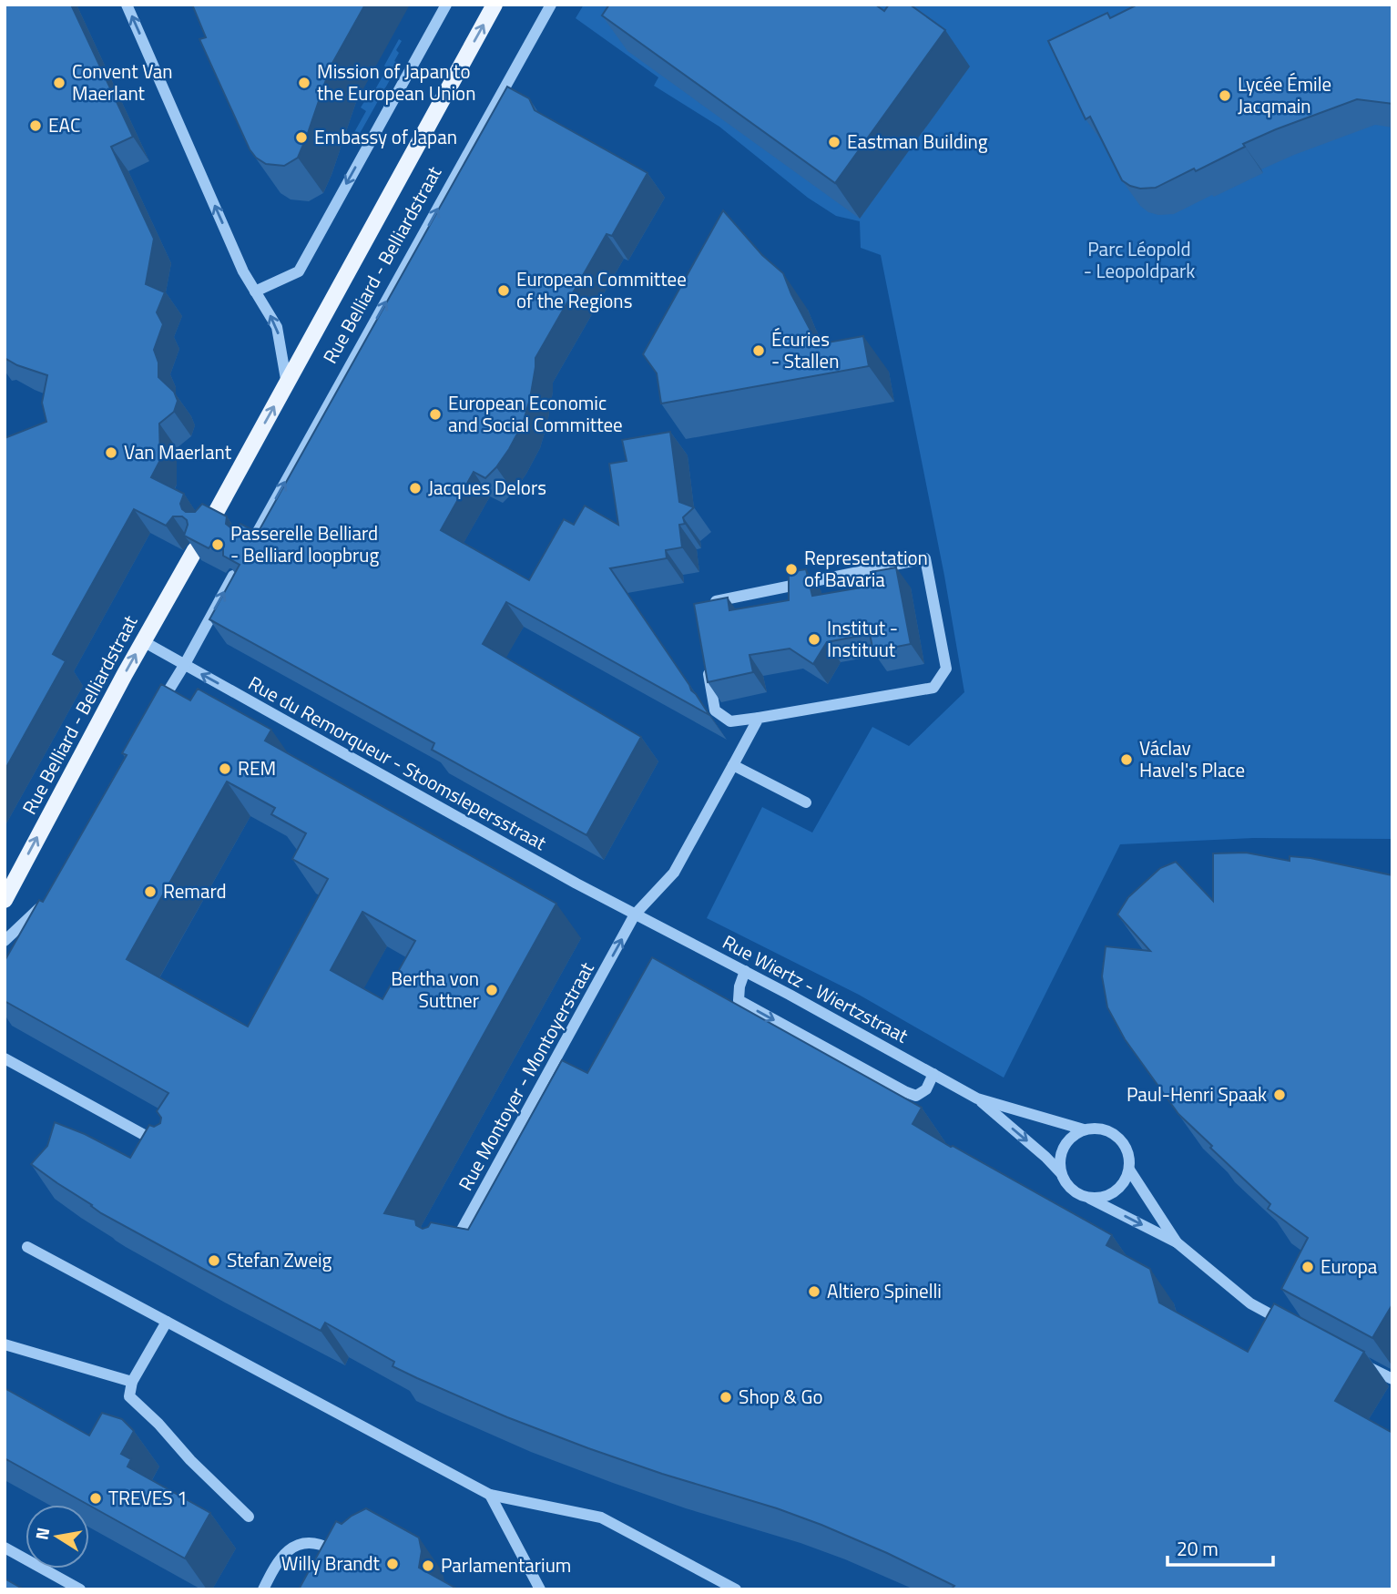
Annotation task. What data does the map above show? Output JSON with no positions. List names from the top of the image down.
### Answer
{
  "streets": {
    "main road": ["Rue Belliard - Belliardstraat"],
    "street": ["Rue du Remorqueur - Stoomslepersstraat", "Rue Wiertz - Wiertzstraat", "Rue Montoyer - Montoyerstraat"]
  },
  "crossings": [
    ["Rue Belliard - Belliardstraat", "Rue du Remorqueur - Stoomslepersstraat"],
    ["Rue du Remorqueur - Stoomslepersstraat", "Rue Wiertz - Wiertzstraat"],
    ["Rue du Remorqueur - Stoomslepersstraat", "Rue Montoyer - Montoyerstraat"],
    ["Rue Wiertz - Wiertzstraat", "Rue Montoyer - Montoyerstraat"]
  ],
  "one_way": ["Rue Belliard - Belliardstraat", "Rue du Remorqueur - Stoomslepersstraat", "Rue Montoyer - Montoyerstraat"],
  "parks": ["Parc Léopold - Leopoldpark"],
  "places": [
    "Convent Van Maerlant",
    "Mission of Japan to the European Union",
    "Lycée Émile Jacqmain",
    "EAC",
    "Embassy of Japan",
    "Eastman Building",
    "European Committee of the Regions",
    "Écuries - Stallen",
    "European Economic and Social Committee",
    "Van Maerlant",
    "Jacques Delors",
    "Passerelle Belliard - Belliard loopbrug",
    "Representation of Bavaria",
    "Institut - Instituut",
    "Václav Havel's Place",
    "REM",
    "Remard",
    "Bertha von Suttner",
    "Paul-Henri Spaak",
    "Stefan Zweig",
    "Europa",
    "Altiero Spinelli",
    "Shop & Go",
    "TREVES 1",
    "Willy Brandt",
    "Parlamentarium"
  ],
  "scale_bar": "20 m",
  "north": "left"
}
